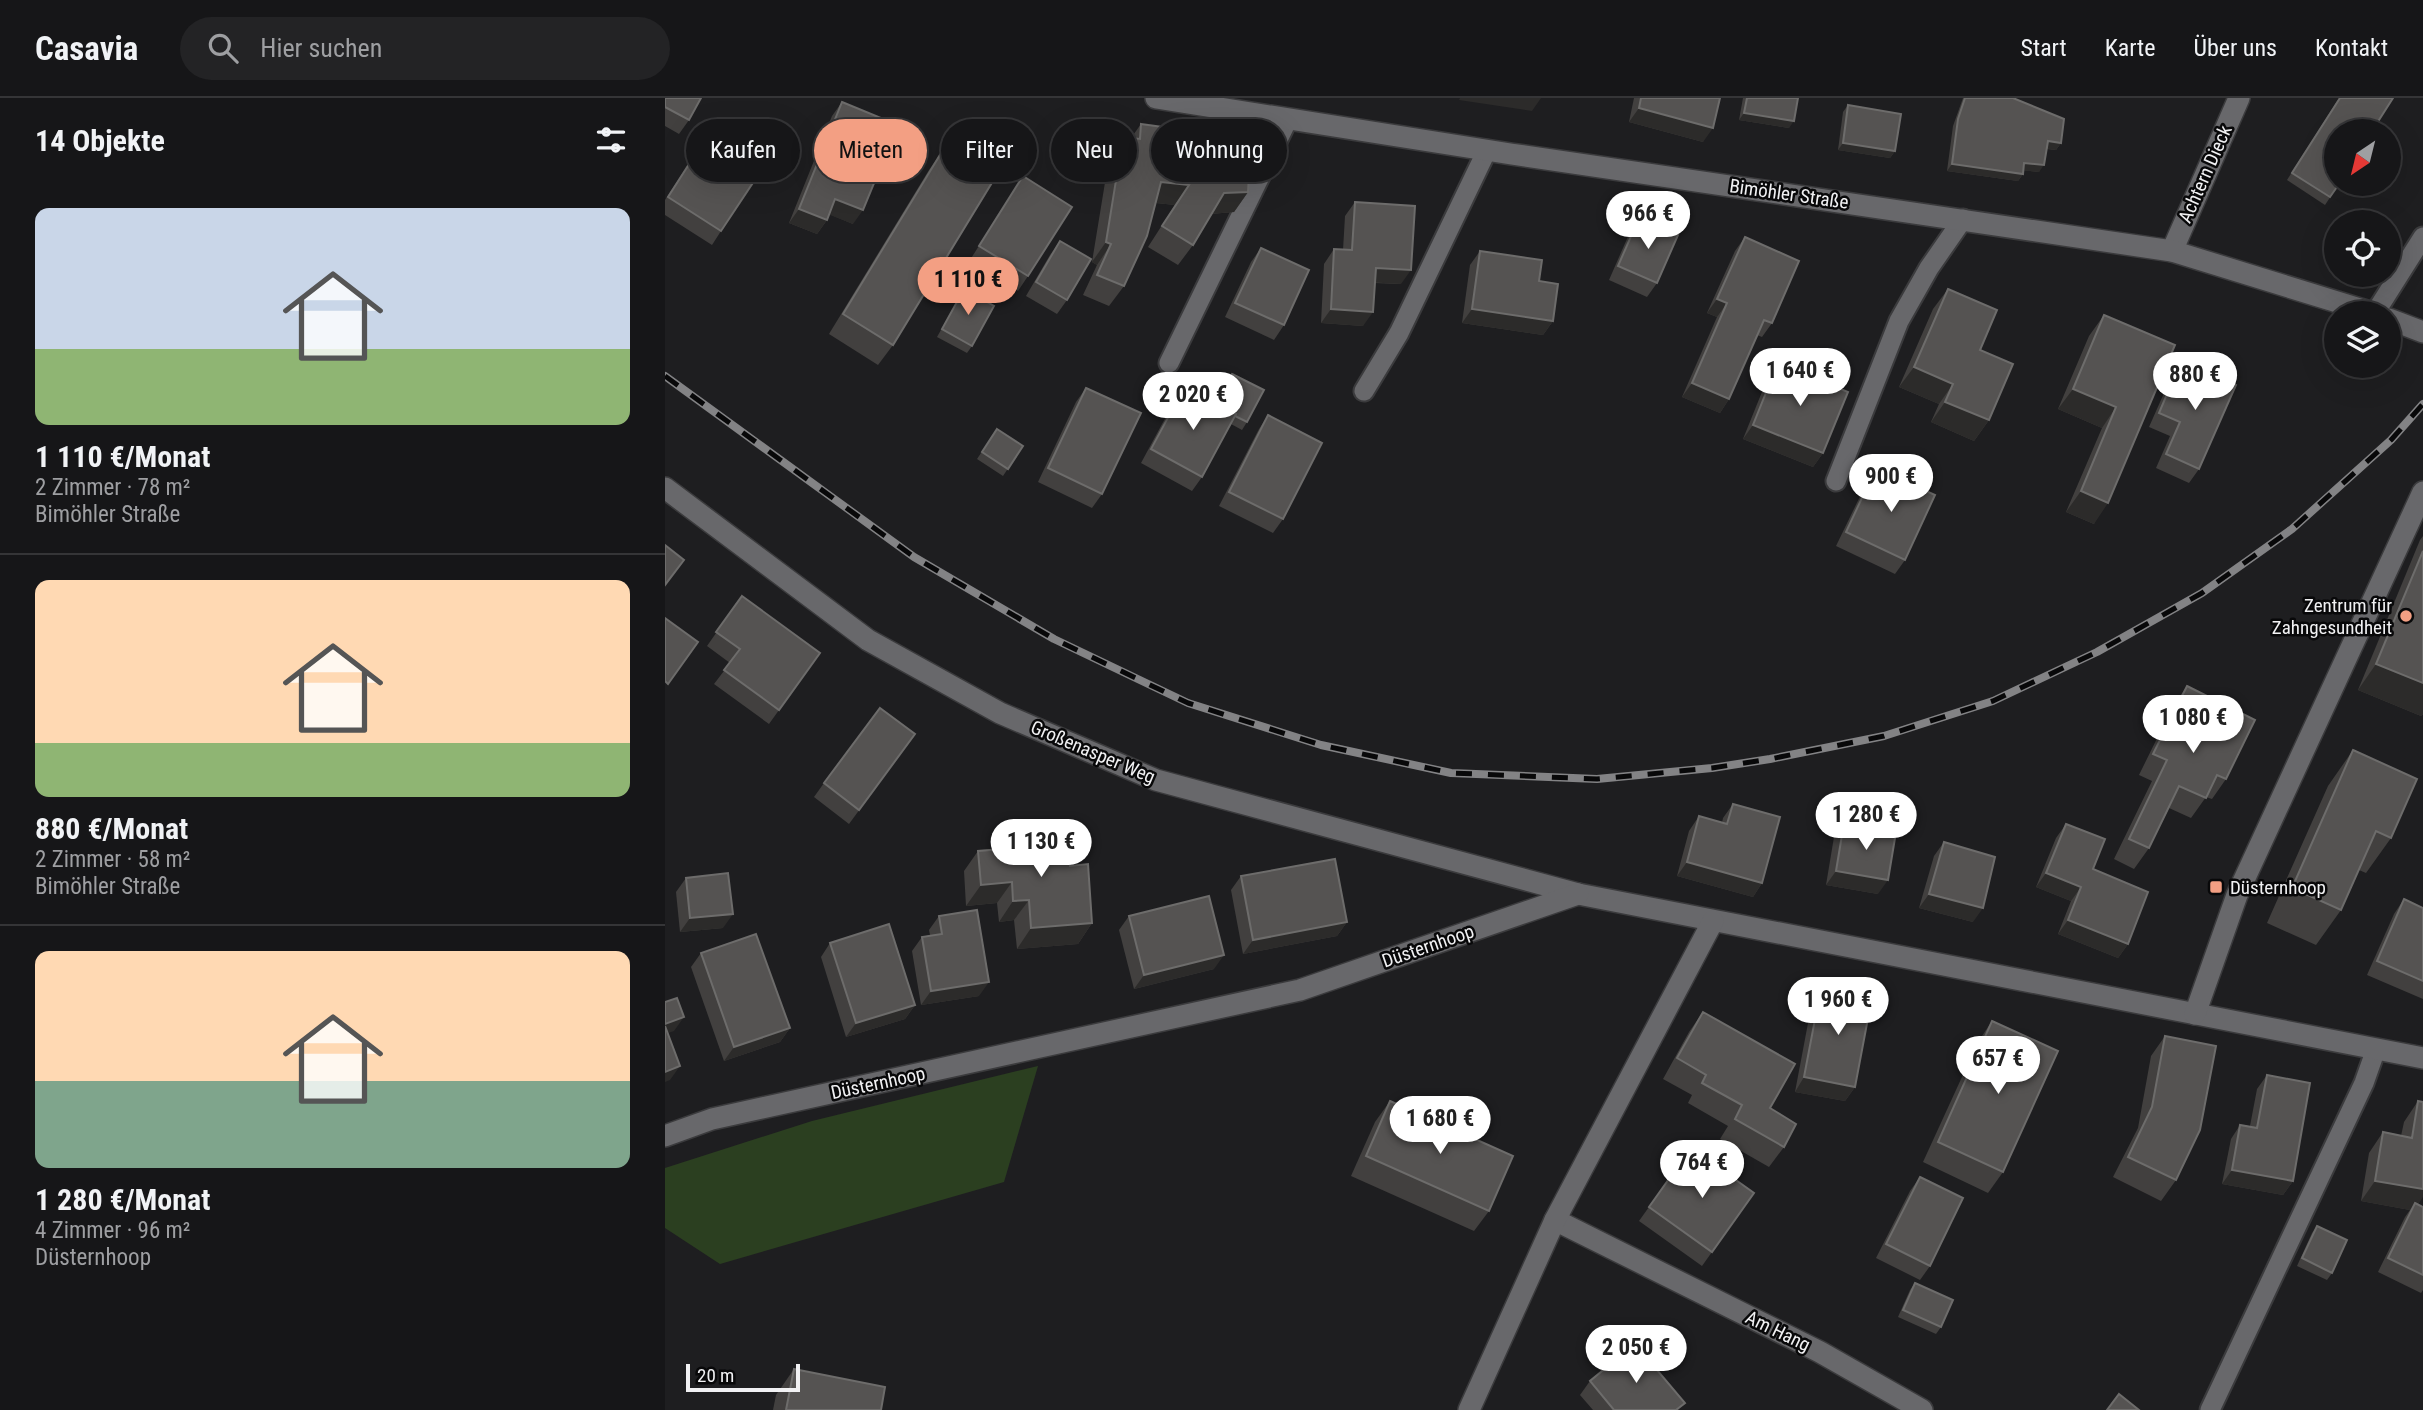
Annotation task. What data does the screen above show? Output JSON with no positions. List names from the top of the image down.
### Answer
{
  "streets": {
    "street": [
      "Achtern Dieck",
      "Bimöhler Straße",
      "Großenasper Weg",
      "Düsternhoop",
      "Am Hang"
    ]
  },
  "crossings": [
    ["Achtern Dieck", "Bimöhler Straße"],
    ["Großenasper Weg", "Düsternhoop"]
  ],
  "places": {
    "other": ["Zentrum für Zahngesundheit"],
    "transit": ["Düsternhoop"]
  },
  "scale_bar": "20 m",
  "north": "bottom left",
  "page": {
    "header": "Casavia",
    "search": "Hier suchen",
    "nav": [
      "Start",
      "Karte",
      "Über uns",
      "Kontakt"
    ],
    "heading": "14 Objekte",
    "chip": [
      "Kaufen",
      "Mieten",
      "Filter",
      "Neu",
      "Wohnung"
    ],
    "list": [
      {
        "name": "1 110 €/Monat",
        "note": "2 Zimmer · 78 m² · Bimöhler Straße"
      },
      {
        "name": "880 €/Monat",
        "note": "2 Zimmer · 58 m² · Bimöhler Straße"
      },
      {
        "name": "1 280 €/Monat",
        "note": "4 Zimmer · 96 m² · Düsternhoop"
      }
    ],
    "price": [
      "966 €",
      "1 110 €",
      "1 640 €",
      "880 €",
      "2 020 €",
      "900 €",
      "1 080 €",
      "1 280 €",
      "1 130 €",
      "1 960 €",
      "657 €",
      "1 680 €",
      "764 €",
      "2 050 €"
    ],
    "scale": "20 m"
  }
}
